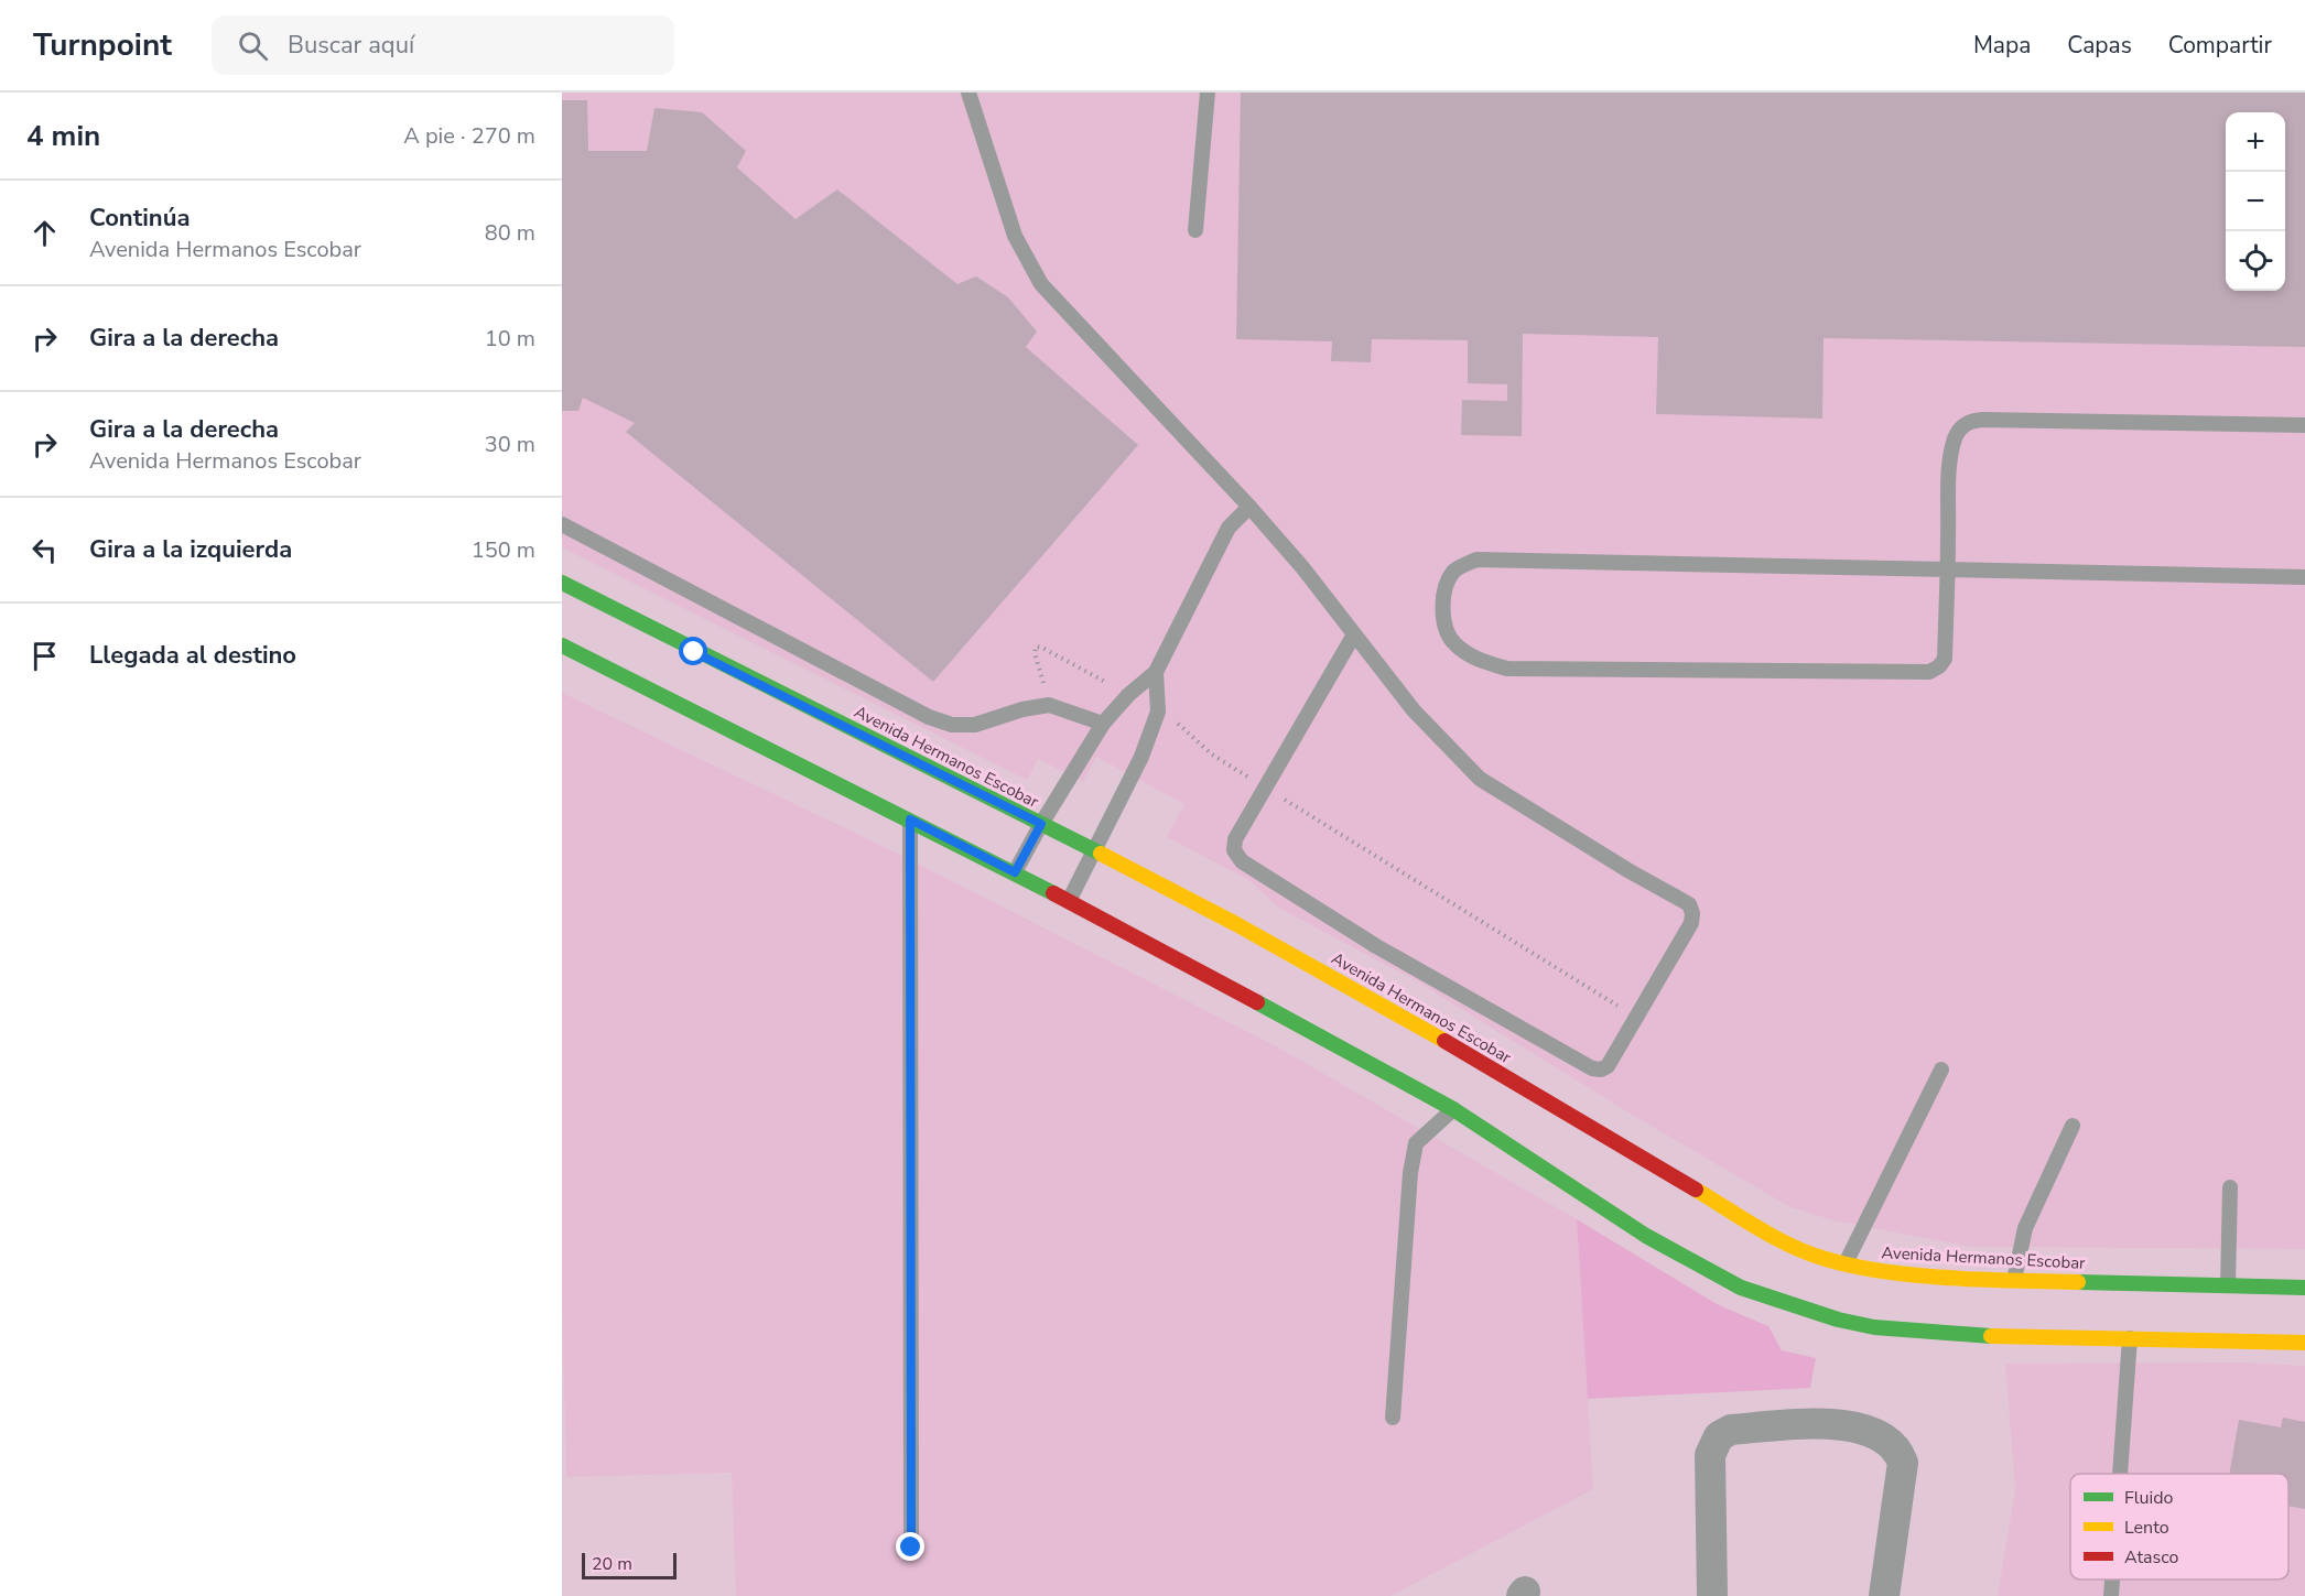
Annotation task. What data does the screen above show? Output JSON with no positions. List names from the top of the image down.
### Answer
{
  "streets": {
    "main road": ["Avenida Hermanos Escobar"]
  },
  "legend": ["Fluido", "Lento", "Atasco"],
  "scale_bar": "20 m",
  "page": {
    "header": "Turnpoint",
    "search": "Buscar aquí",
    "nav": ["Mapa", "Capas", "Compartir"],
    "heading": ["4 min", "A pie · 270 m"],
    "map_buttons": ["+", "−"],
    "list": [
      ["Continúa", "Avenida Hermanos Escobar", "80 m"],
      ["Gira a la derecha", "10 m"],
      ["Gira a la derecha", "Avenida Hermanos Escobar", "30 m"],
      ["Gira a la izquierda", "150 m"],
      "Llegada al destino"
    ],
    "scale": "20 m"
  }
}
